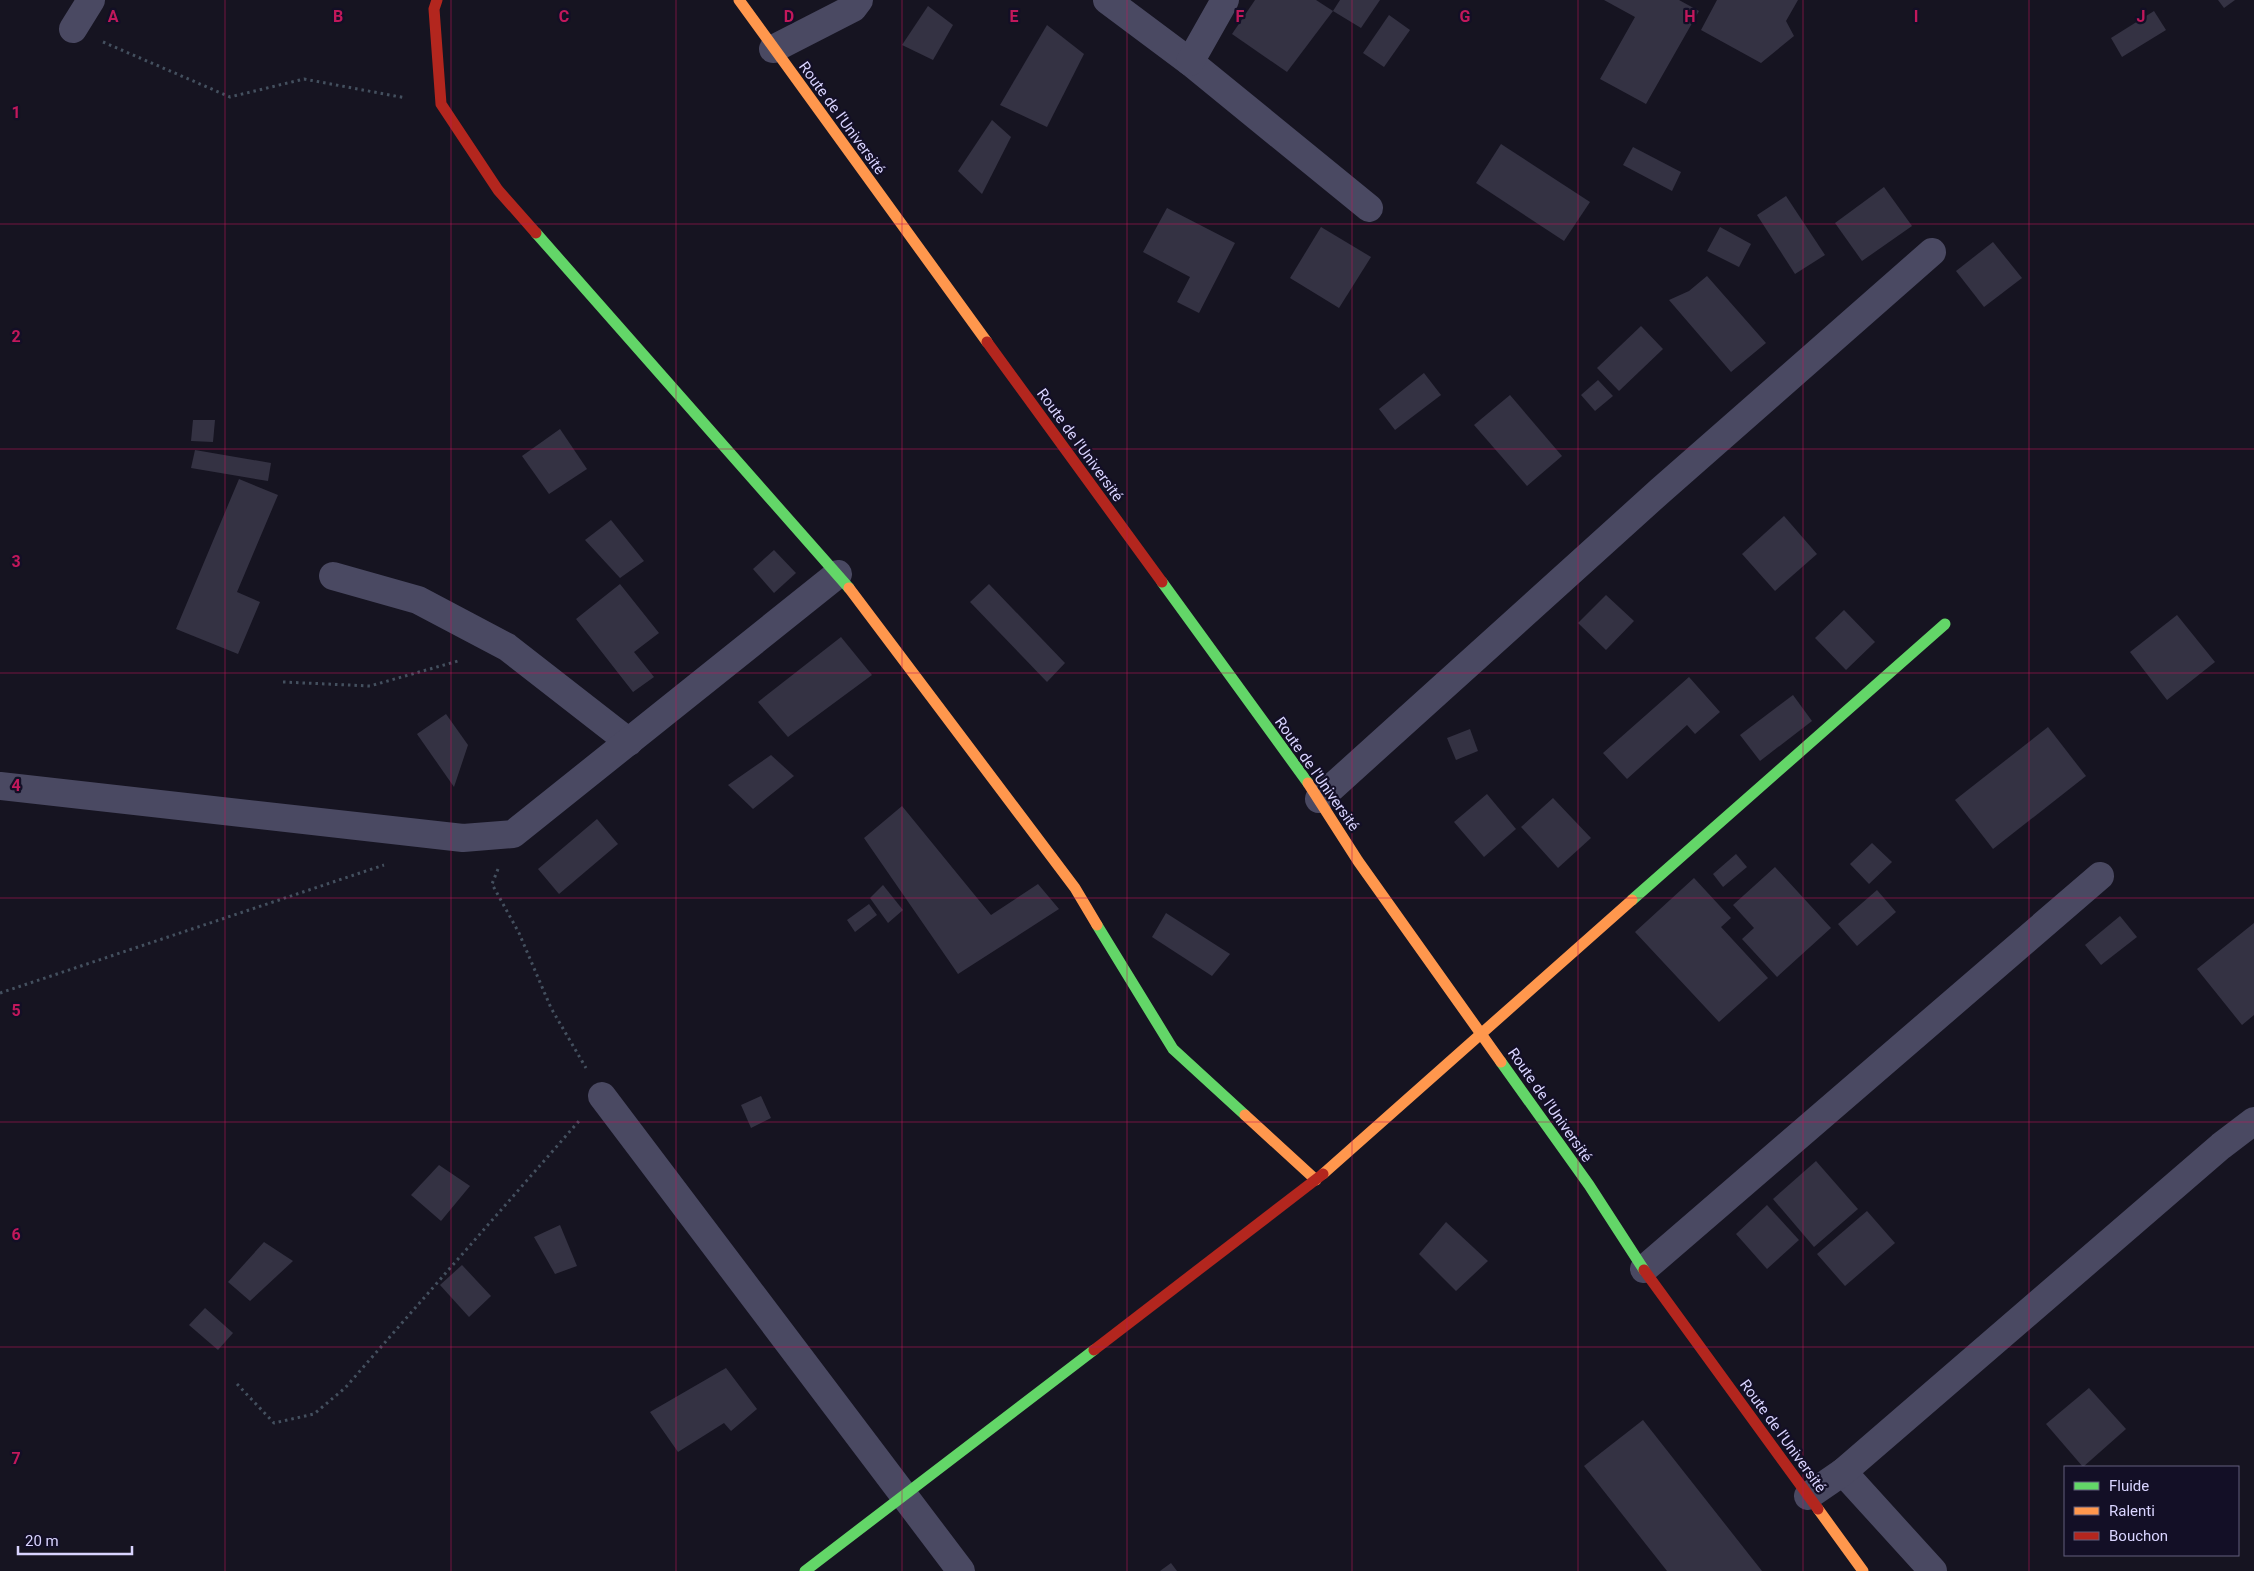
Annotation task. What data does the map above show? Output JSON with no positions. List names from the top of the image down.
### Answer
{
  "streets": {
    "street": ["Route de l'Université"]
  },
  "legend": ["Fluide", "Ralenti", "Bouchon"],
  "scale_bar": "20 m",
  "grid": {
    "columns": [
      "A",
      "B",
      "C",
      "D",
      "E",
      "F",
      "G",
      "H",
      "I",
      "J"
    ],
    "rows": [
      "1",
      "2",
      "3",
      "4",
      "5",
      "6",
      "7"
    ]
  }
}
